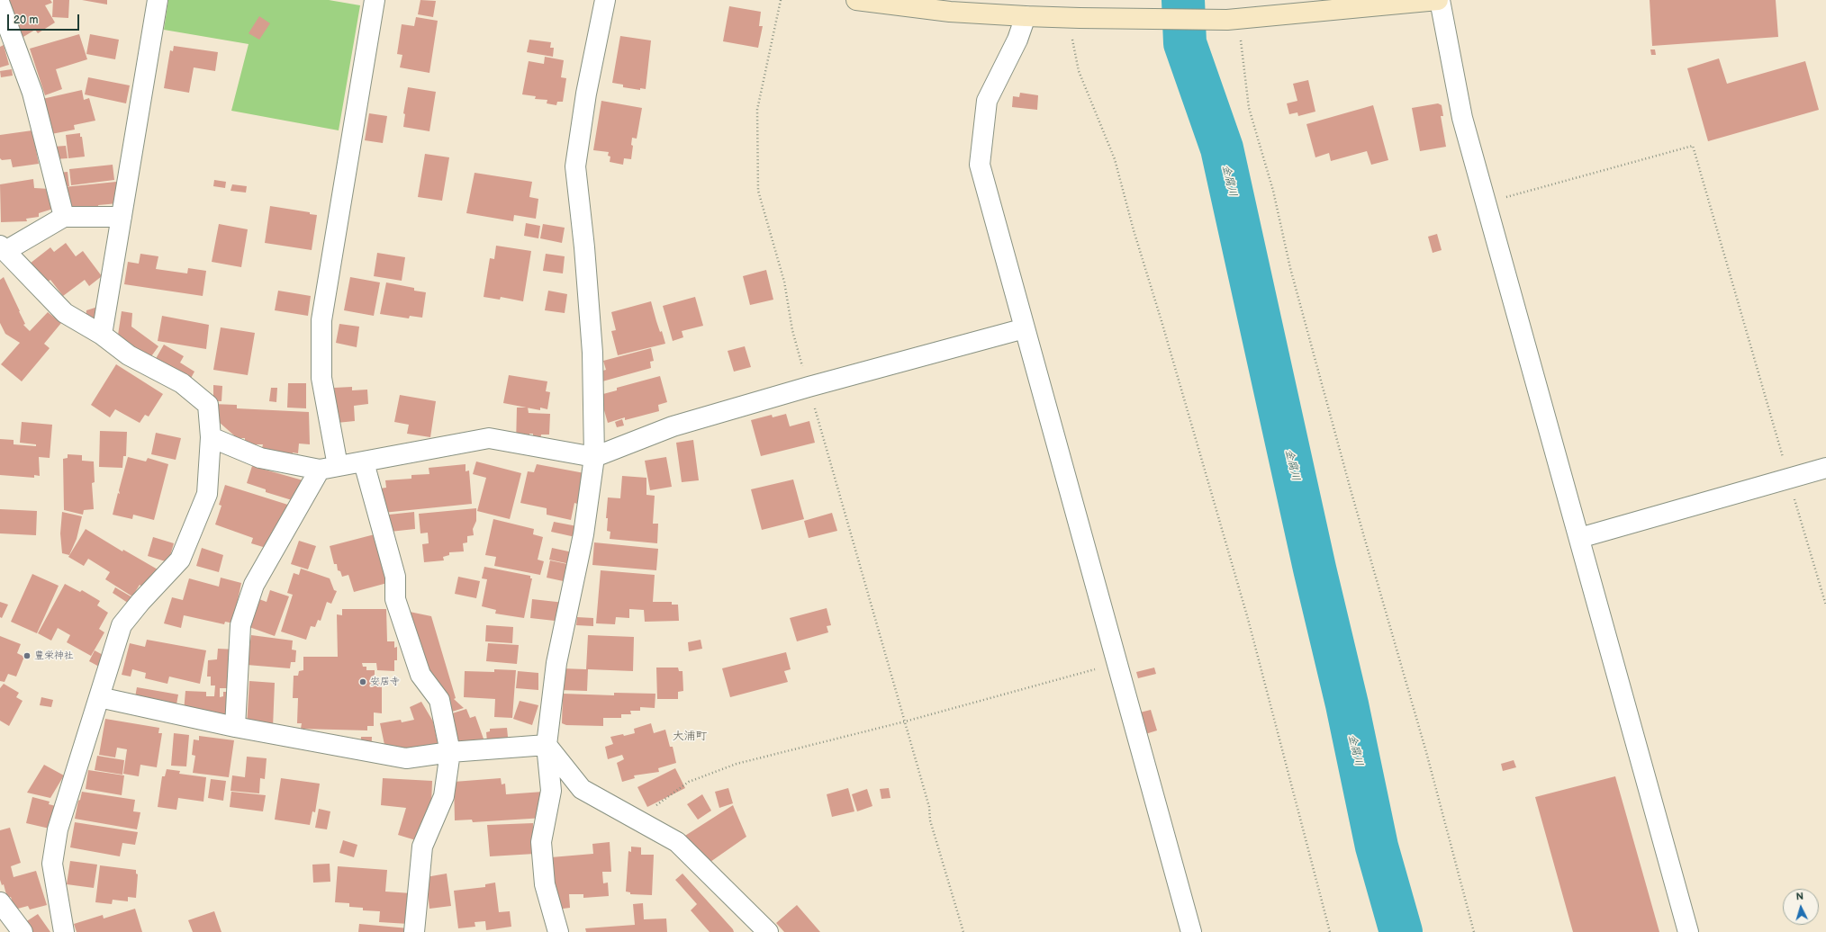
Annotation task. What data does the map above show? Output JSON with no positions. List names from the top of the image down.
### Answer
{
  "districts": ["大浦町"],
  "water": ["金腐川"],
  "places": ["豊栄神社", "安居寺"],
  "scale_bar": "20 m",
  "north": "top"
}
